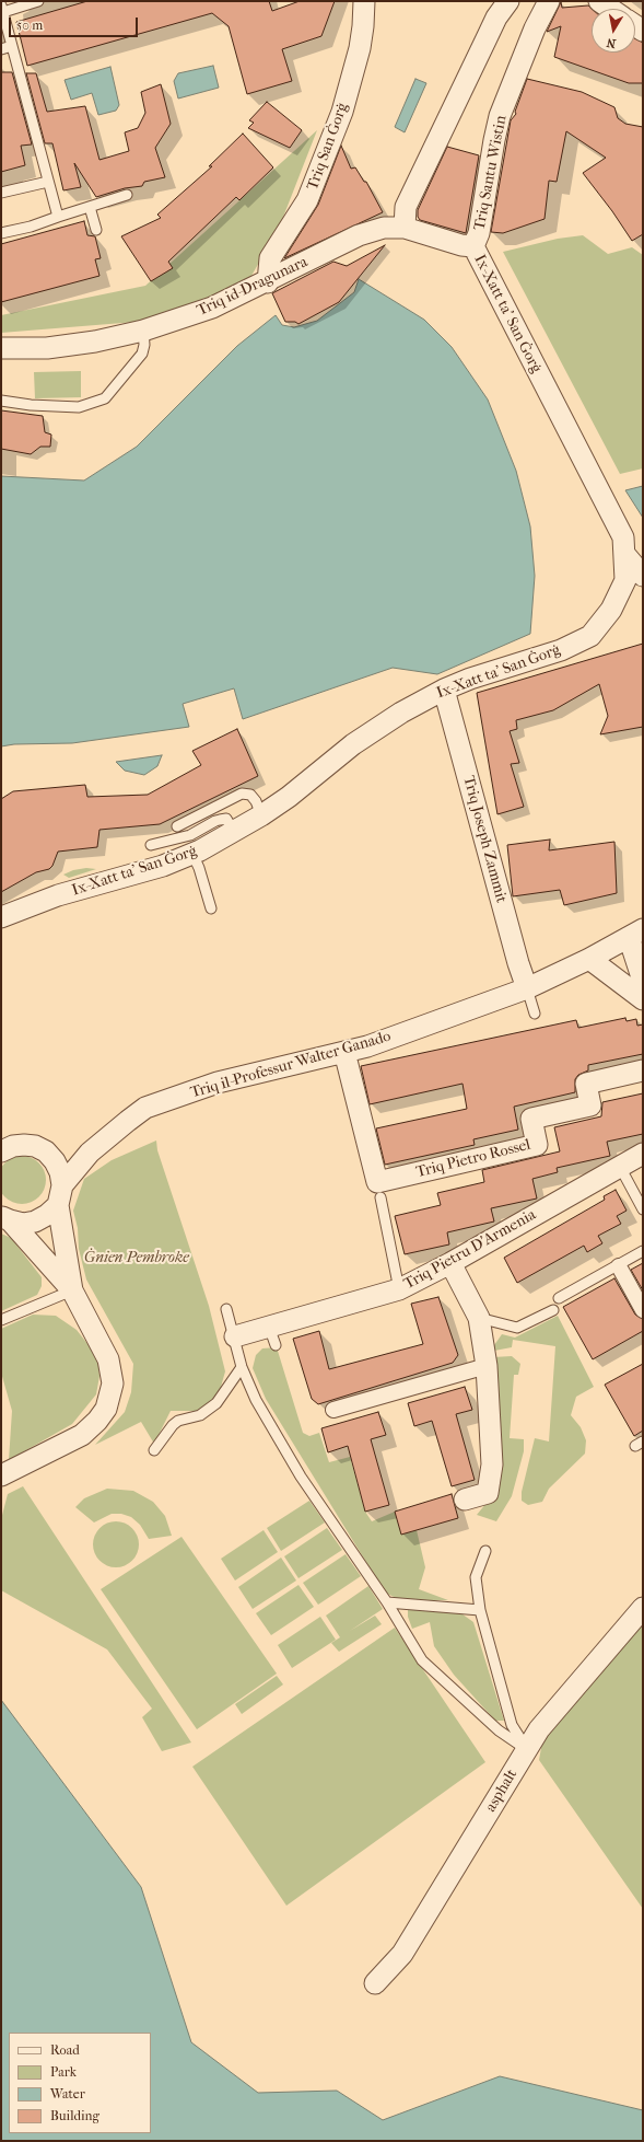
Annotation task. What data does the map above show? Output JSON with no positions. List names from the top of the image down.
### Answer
{
  "streets": {
    "street": [
      "Triq San Ġorġ",
      "Triq Santu Wistin",
      "Triq id-Dragunara",
      "Ix-Xatt ta' San Ġorġ",
      "Triq Joseph Zammit",
      "Triq il-Professur Walter Ganado",
      "Triq Pietro Rossel",
      "Triq Pietru D'Armenia",
      "asphalt"
    ]
  },
  "crossings": [
    ["Triq San Ġorġ", "Triq id-Dragunara"],
    ["Triq Santu Wistin", "Triq id-Dragunara"],
    ["Triq Santu Wistin", "Ix-Xatt ta' San Ġorġ"],
    ["Triq id-Dragunara", "Ix-Xatt ta' San Ġorġ"],
    ["Ix-Xatt ta' San Ġorġ", "Triq Joseph Zammit"],
    ["Triq Joseph Zammit", "Triq il-Professur Walter Ganado"],
    ["Triq il-Professur Walter Ganado", "Triq Pietro Rossel"]
  ],
  "parks": ["Ġnien Pembroke"],
  "legend": [
    "Road",
    "Park",
    "Water",
    "Building"
  ],
  "scale_bar": "50 m",
  "north": "bottom"
}
